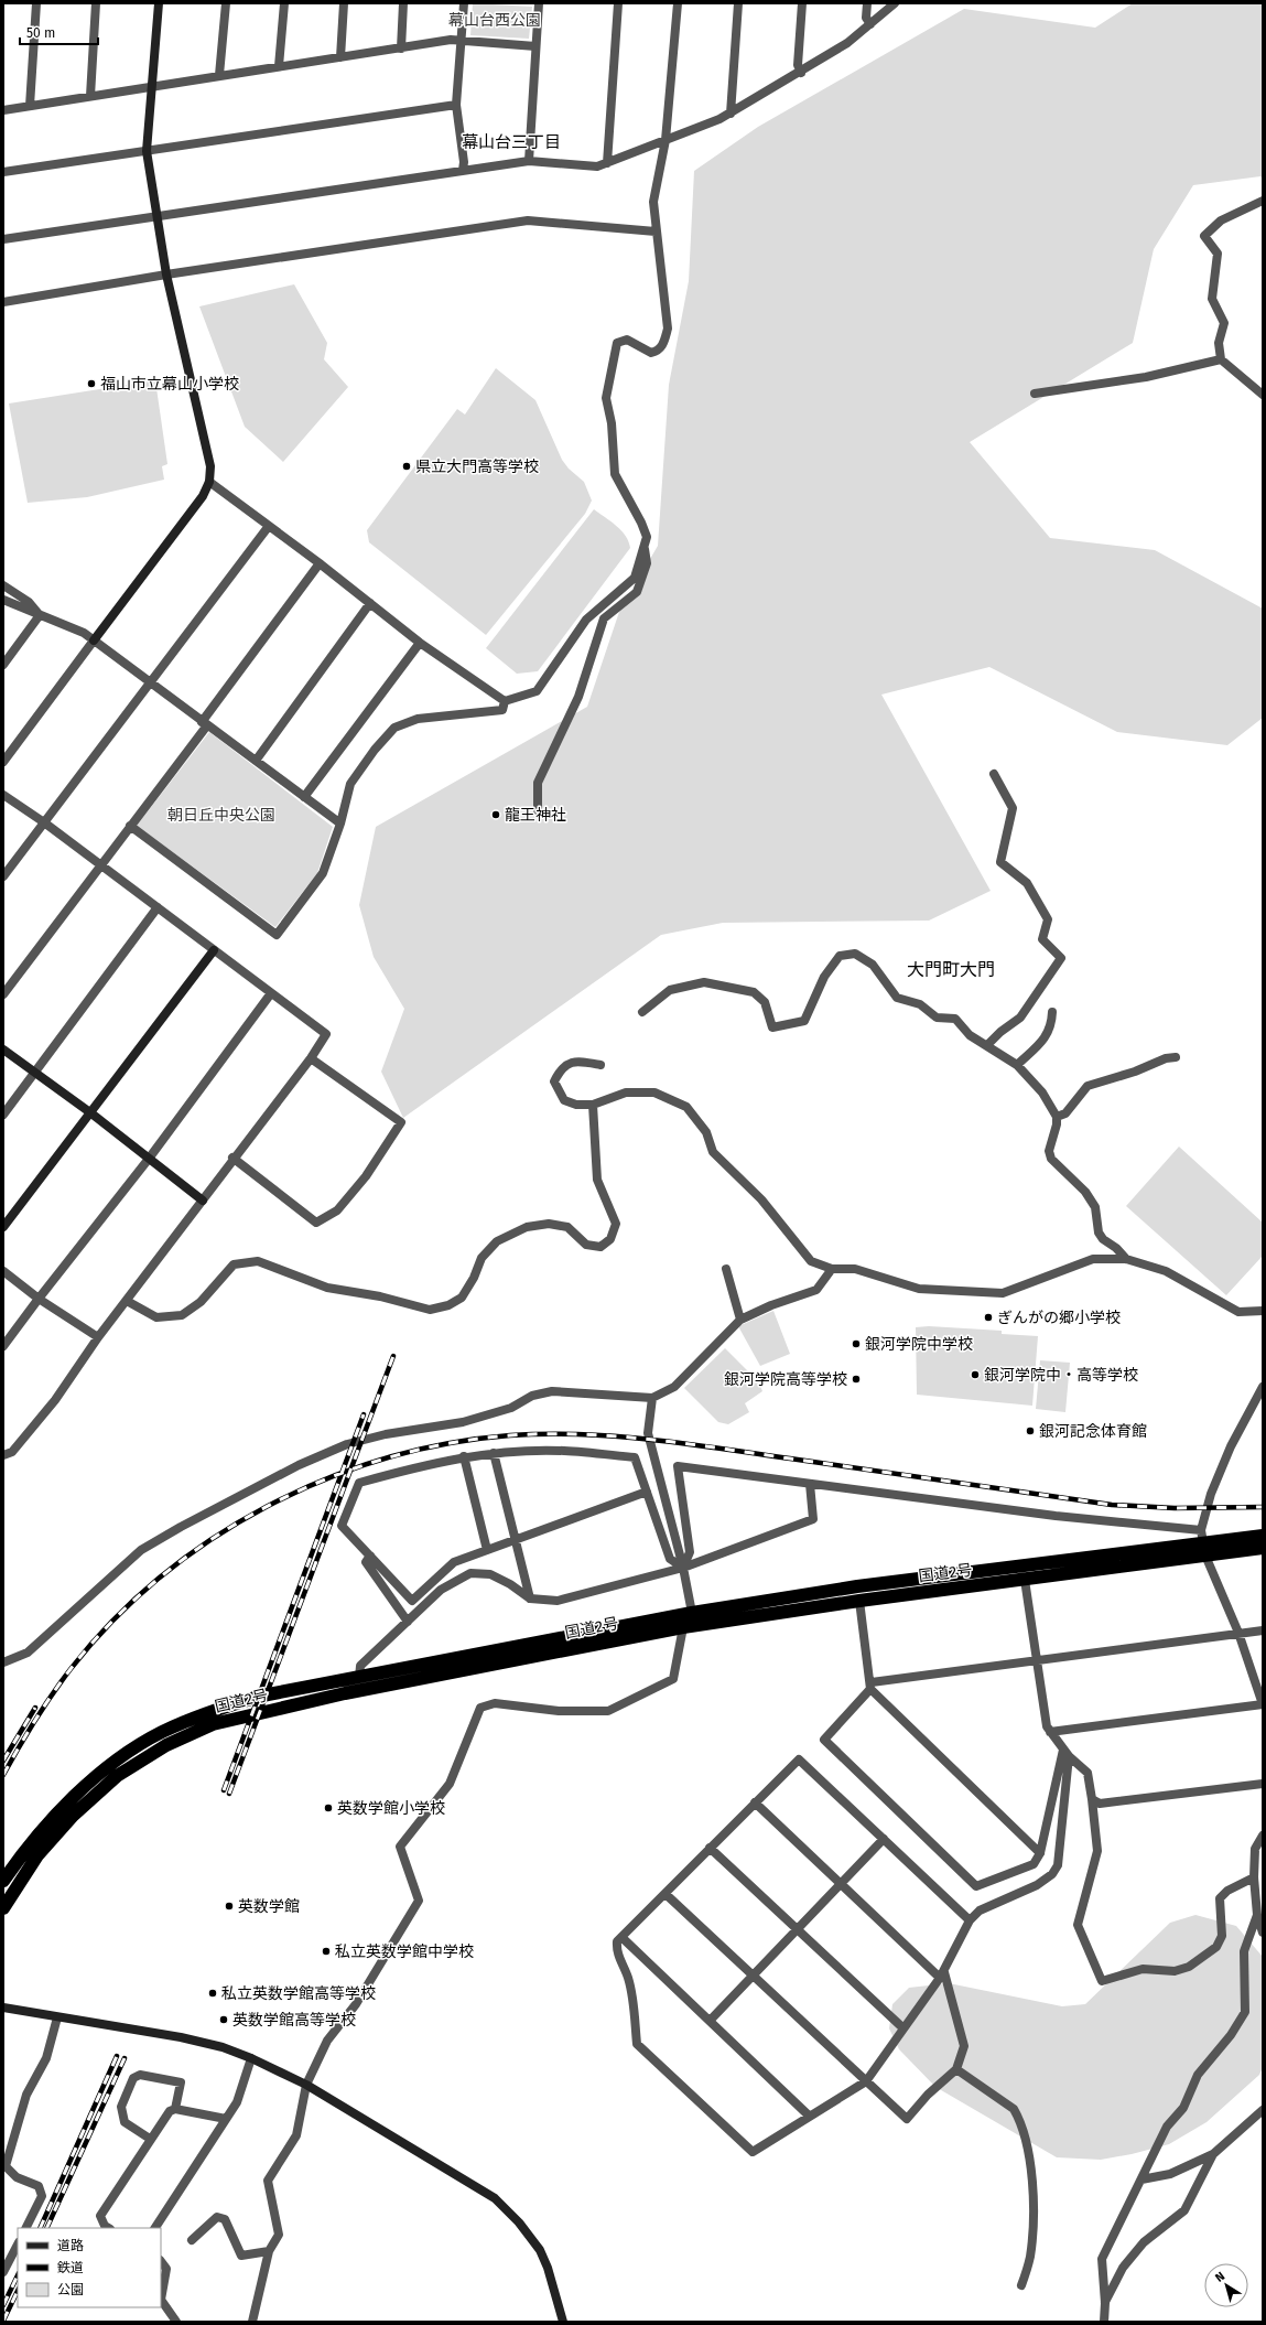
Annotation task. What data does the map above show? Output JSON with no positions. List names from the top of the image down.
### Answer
{
  "streets": {
    "highway": ["国道2号"]
  },
  "districts": ["幕山台三丁目", "大門町大門"],
  "parks": ["幕山台西公園", "朝日丘中央公園"],
  "places": [
    "福山市立幕山小学校",
    "県立大門高等学校",
    "龍王神社",
    "ぎんがの郷小学校",
    "銀河学院中学校",
    "銀河学院中・高等学校",
    "銀河学院高等学校",
    "銀河記念体育館",
    "英数学館小学校",
    "英数学館",
    "私立英数学館中学校",
    "私立英数学館高等学校",
    "英数学館高等学校"
  ],
  "legend": ["道路", "鉄道", "公園"],
  "scale_bar": "50 m",
  "north": "top left"
}
